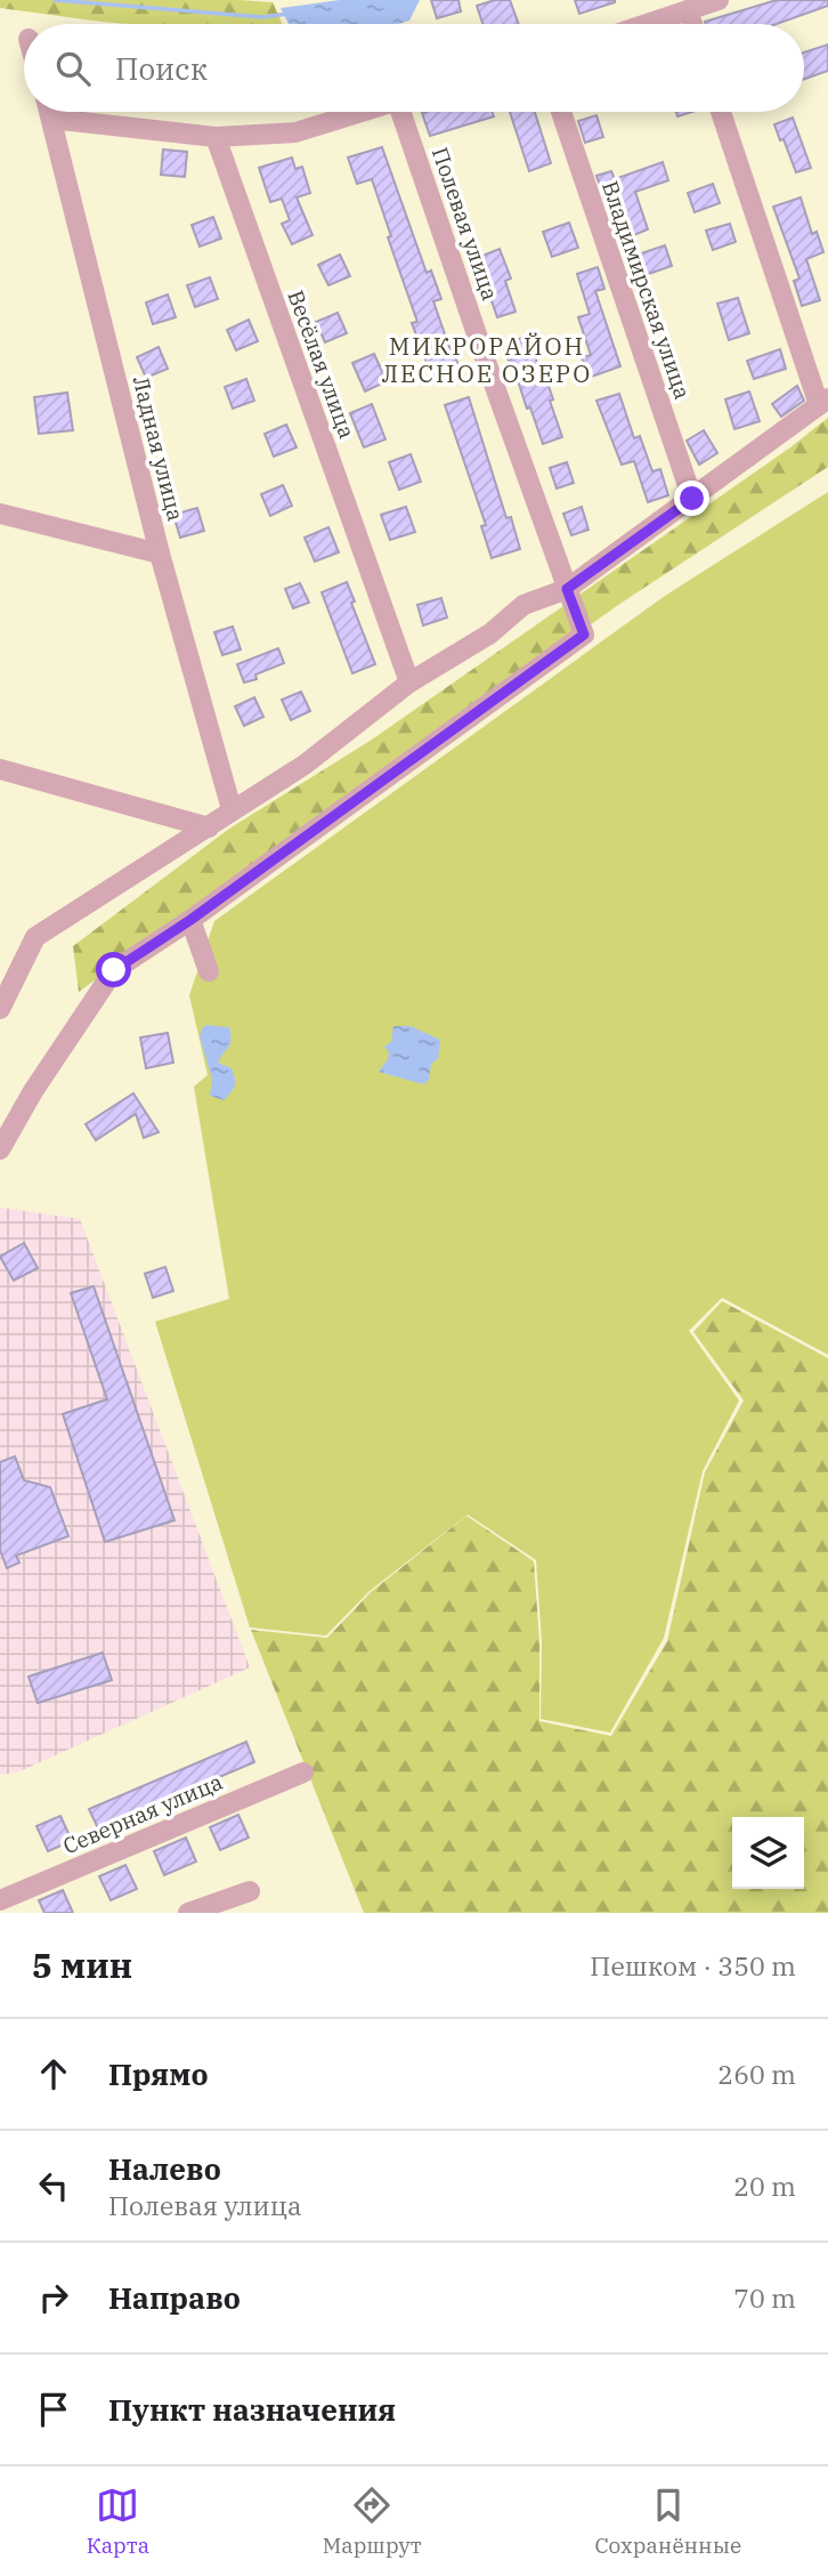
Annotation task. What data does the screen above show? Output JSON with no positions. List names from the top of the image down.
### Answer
{
  "streets": {
    "street": [
      "Полевая улица",
      "Владимирская улица",
      "Весёлая улица",
      "Ладная улица",
      "Северная улица"
    ]
  },
  "districts": ["МИКРОРАЙОН ЛЕСНОЕ ОЗЕРО"],
  "page": {
    "search": "Поиск",
    "heading": ["5 мин", "Пешком · 350 m"],
    "list": [
      ["Прямо", "260 m"],
      ["Налево", "Полевая улица", "20 m"],
      ["Направо", "70 m"],
      "Пункт назначения"
    ],
    "nav": ["Карта", "Маршрут", "Сохранённые"]
  }
}
